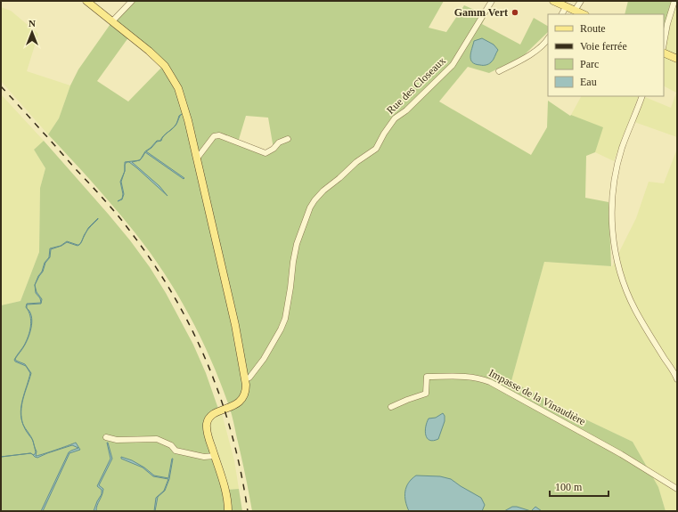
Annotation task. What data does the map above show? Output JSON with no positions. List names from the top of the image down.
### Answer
{
  "streets": {
    "street": ["Rue des Closeaux", "Impasse de la Vinaudière"]
  },
  "places": ["Gamm Vert"],
  "legend": [
    "Route",
    "Voie ferrée",
    "Parc",
    "Eau"
  ],
  "scale_bar": "100 m",
  "north": "top"
}
